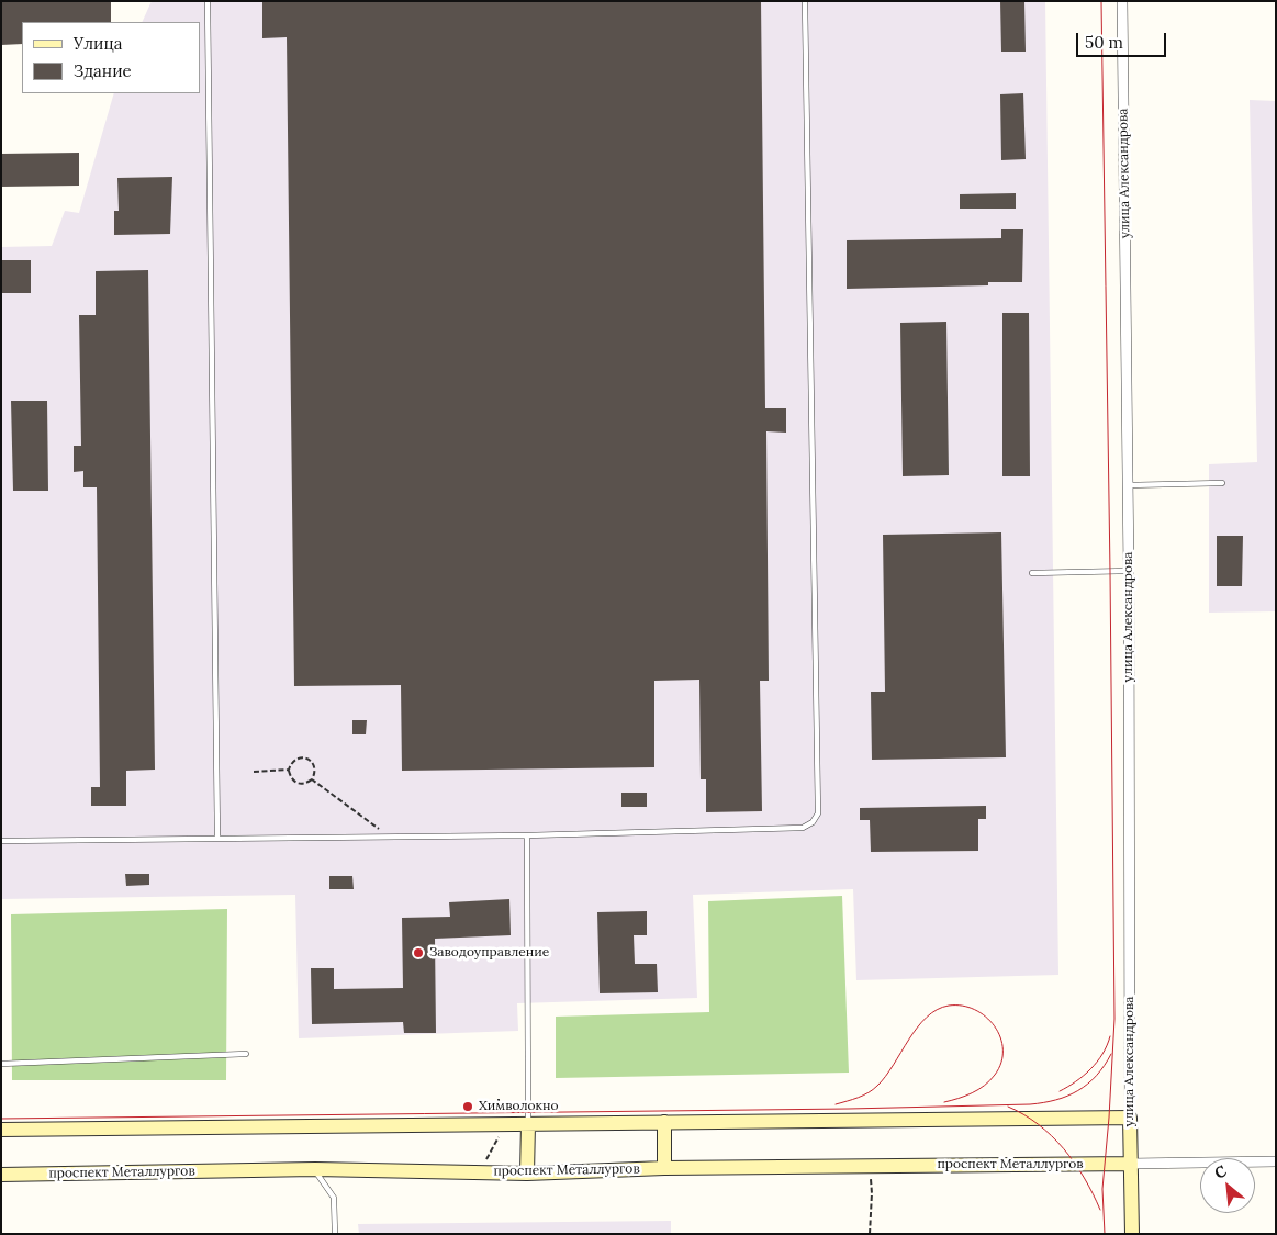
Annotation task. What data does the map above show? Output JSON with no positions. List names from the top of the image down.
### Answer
{
  "streets": {
    "street": ["улица Александрова", "проспект Металлургов"]
  },
  "crossings": [
    ["улица Александрова", "проспект Металлургов"]
  ],
  "places": ["Заводоуправление", "Химволокно"],
  "legend": ["Улица", "Здание"],
  "scale_bar": "50 m",
  "north": "top left"
}
